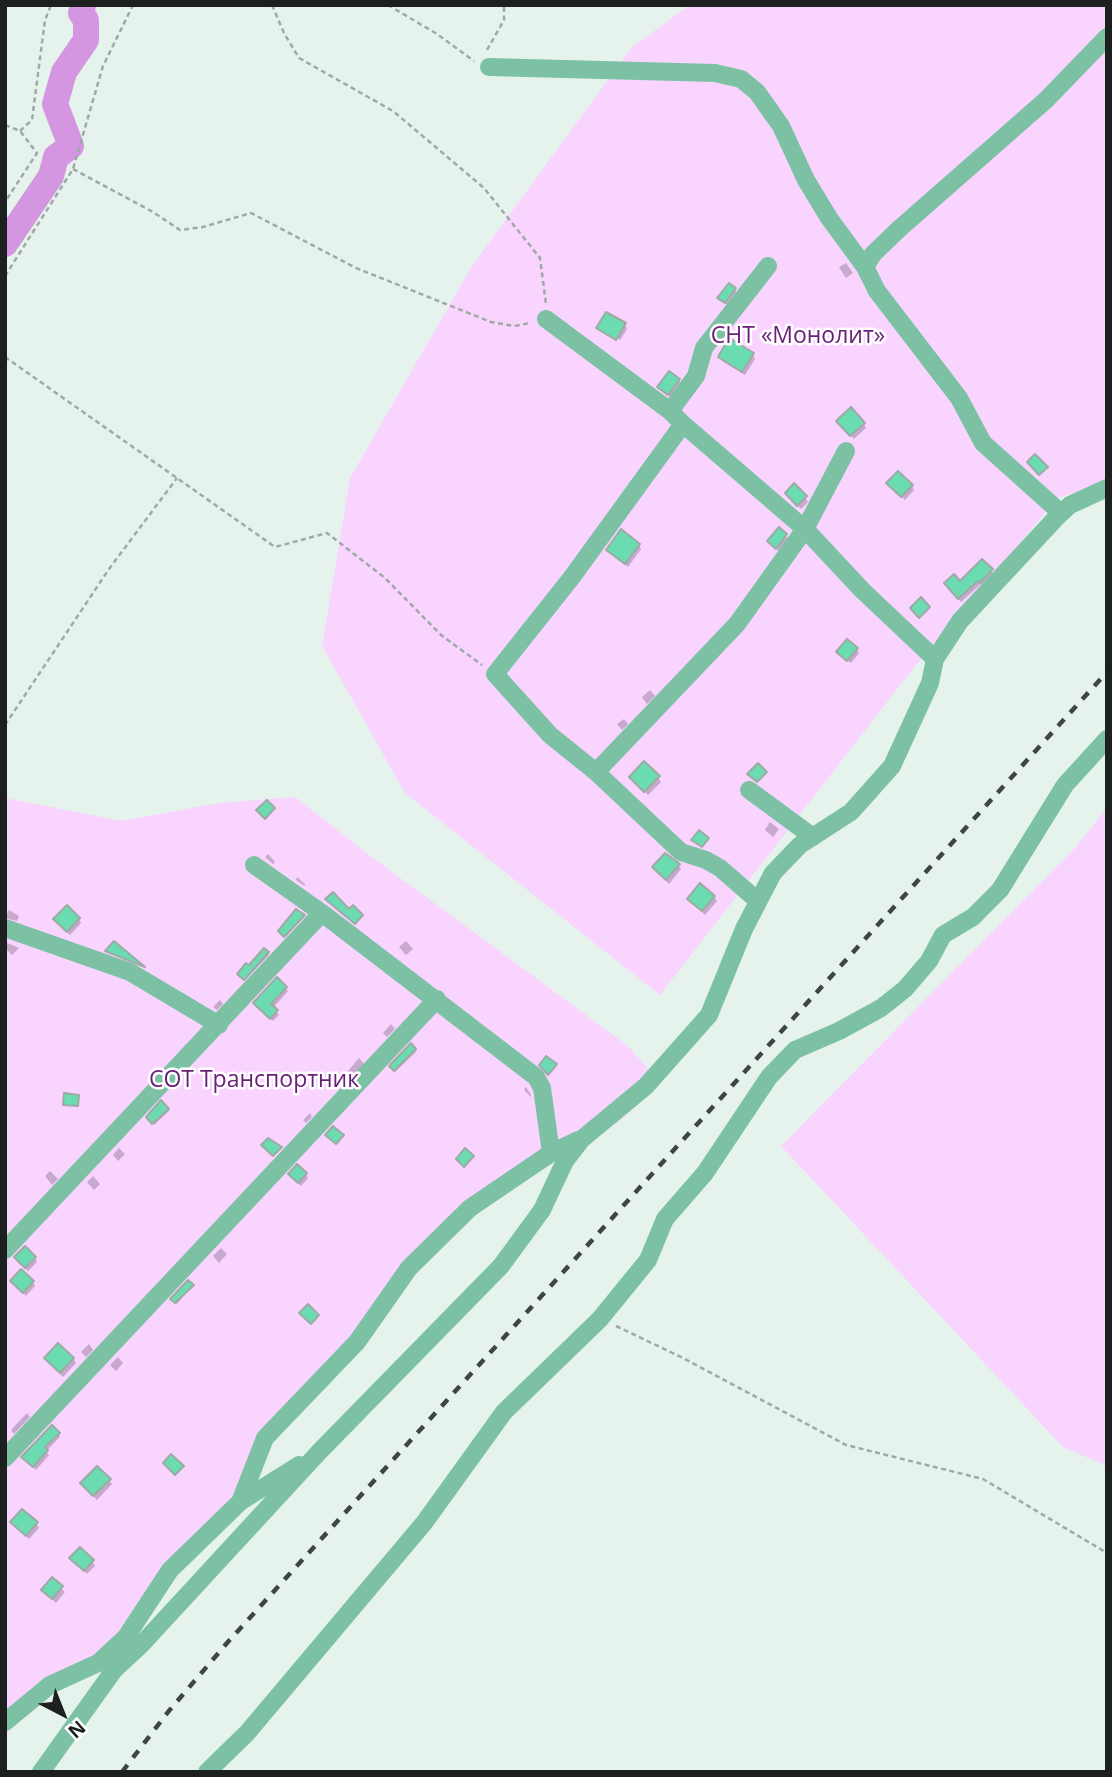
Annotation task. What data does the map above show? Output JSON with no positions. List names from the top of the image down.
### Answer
{
  "parks": ["СНТ «Монолит»", "СОТ Транспортник"],
  "north": "bottom right"
}
